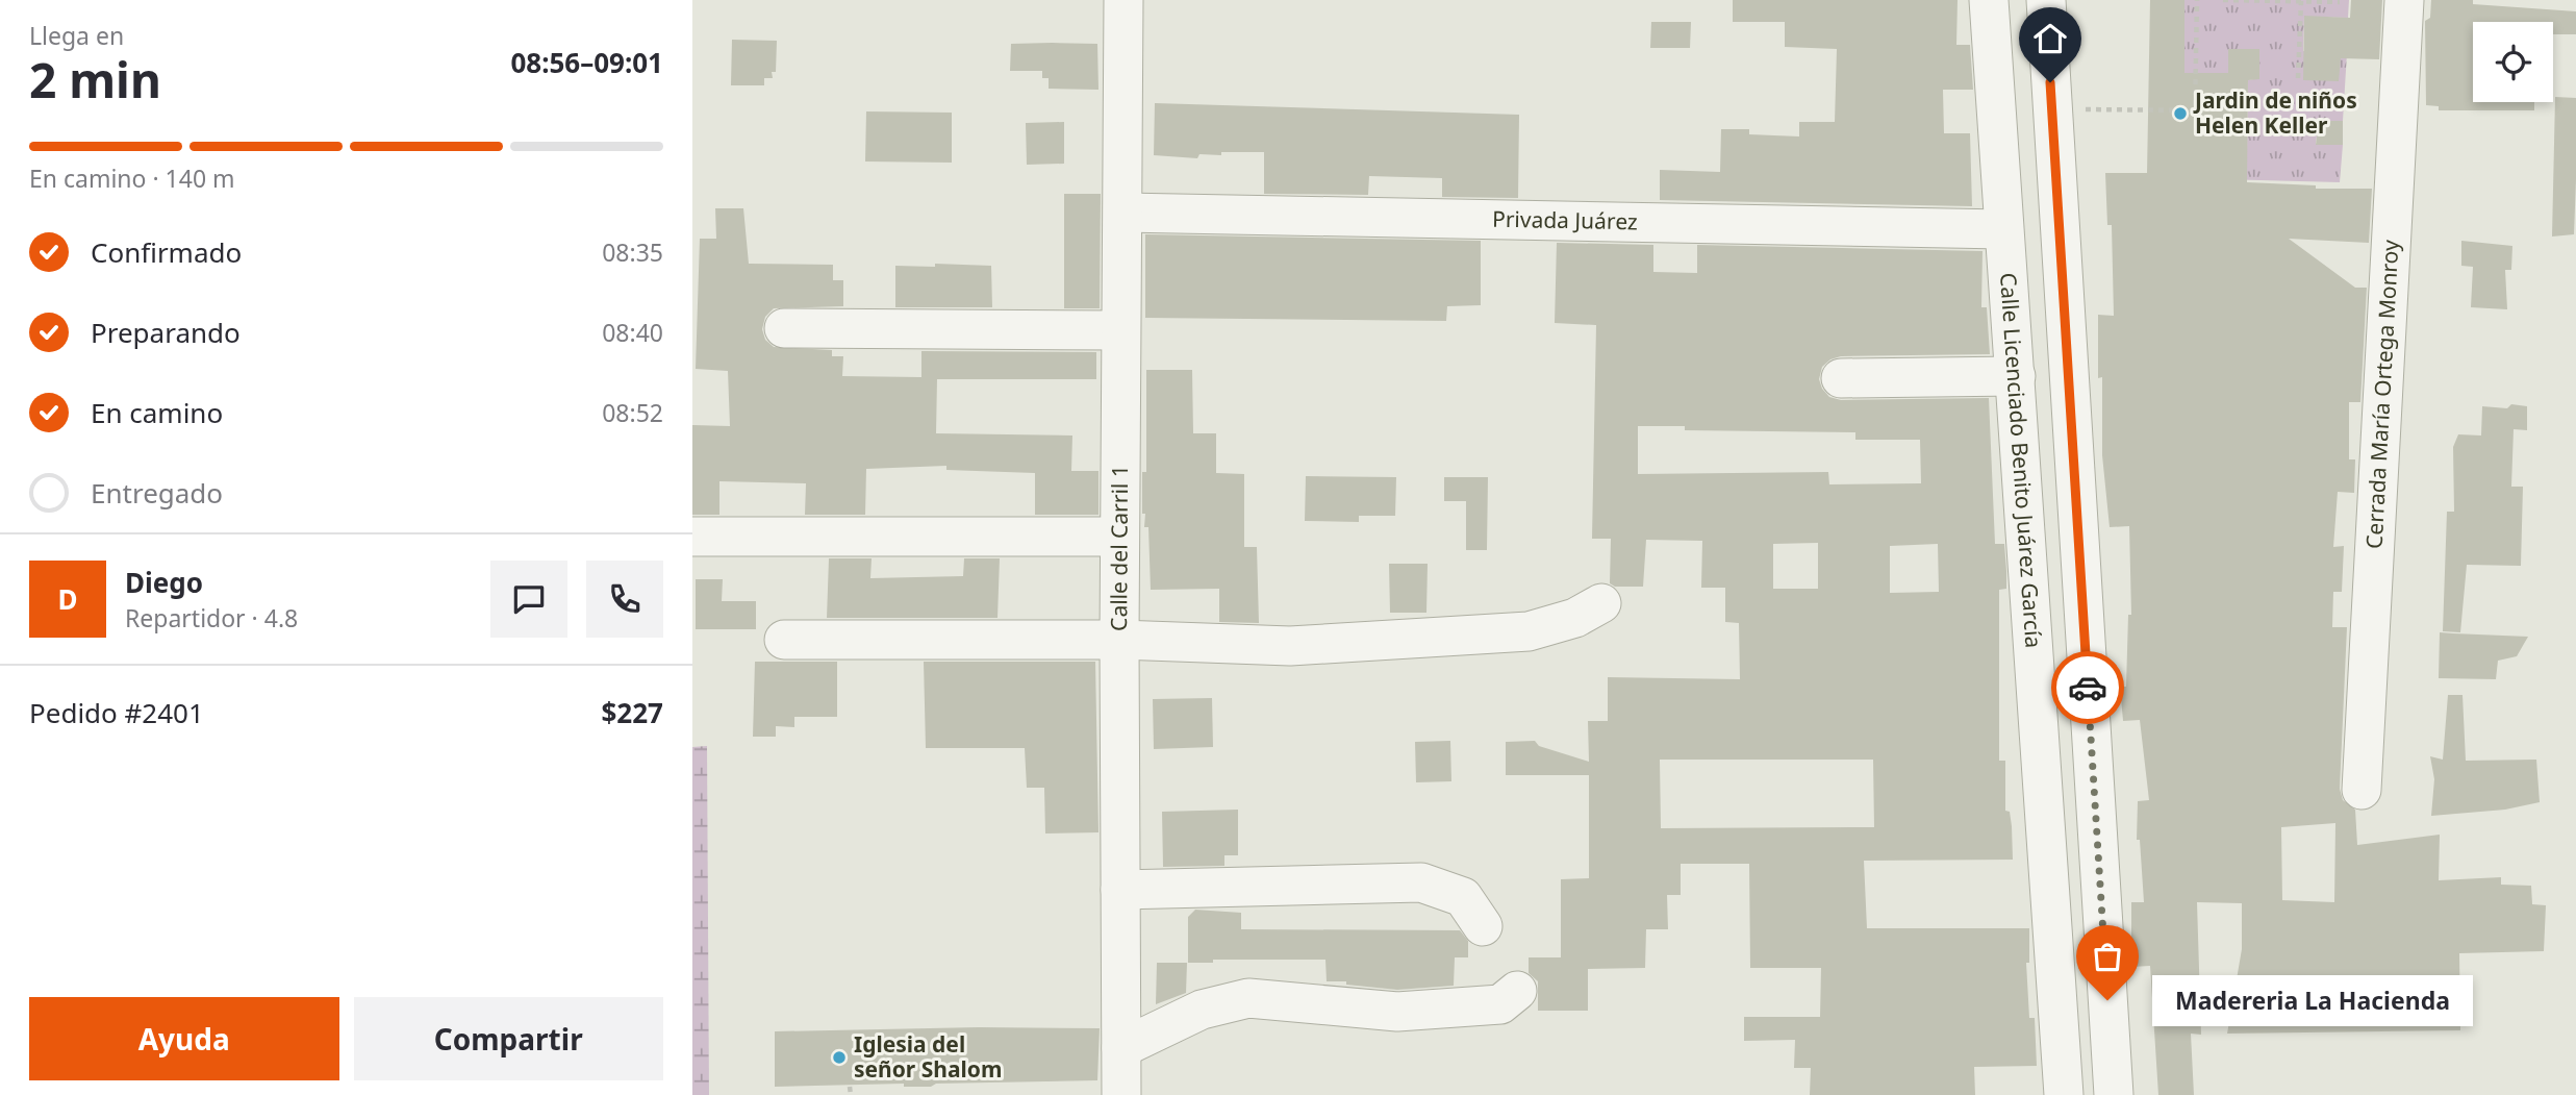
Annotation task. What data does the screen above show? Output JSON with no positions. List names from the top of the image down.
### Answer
{
  "streets": {
    "street": [
      "Privada Juárez",
      "Cerrada María Ortega Monroy",
      "Calle Licenciado Benito Juárez García",
      "Calle del Carril 1"
    ]
  },
  "crossings": [
    ["Privada Juárez", "Calle Licenciado Benito Juárez García"],
    ["Privada Juárez", "Calle del Carril 1"]
  ],
  "places": ["Jardin de niños Helen Keller", "Madereria La Hacienda", "Iglesia del señor Shalom"],
  "page": {
    "heading": ["2 min", "Llega en", "08:56–09:01"],
    "panel": [
      "Diego",
      "Repartidor · 4.8",
      "Pedido #2401",
      "$227"
    ],
    "bar": "En camino · 140 m",
    "list": [
      ["Confirmado", "08:35"],
      ["Preparando", "08:40"],
      ["En camino", "08:52"],
      "Entregado"
    ],
    "round": "D",
    "bubble": "Madereria La Hacienda",
    "buttons": ["Ayuda", "Compartir"]
  }
}
